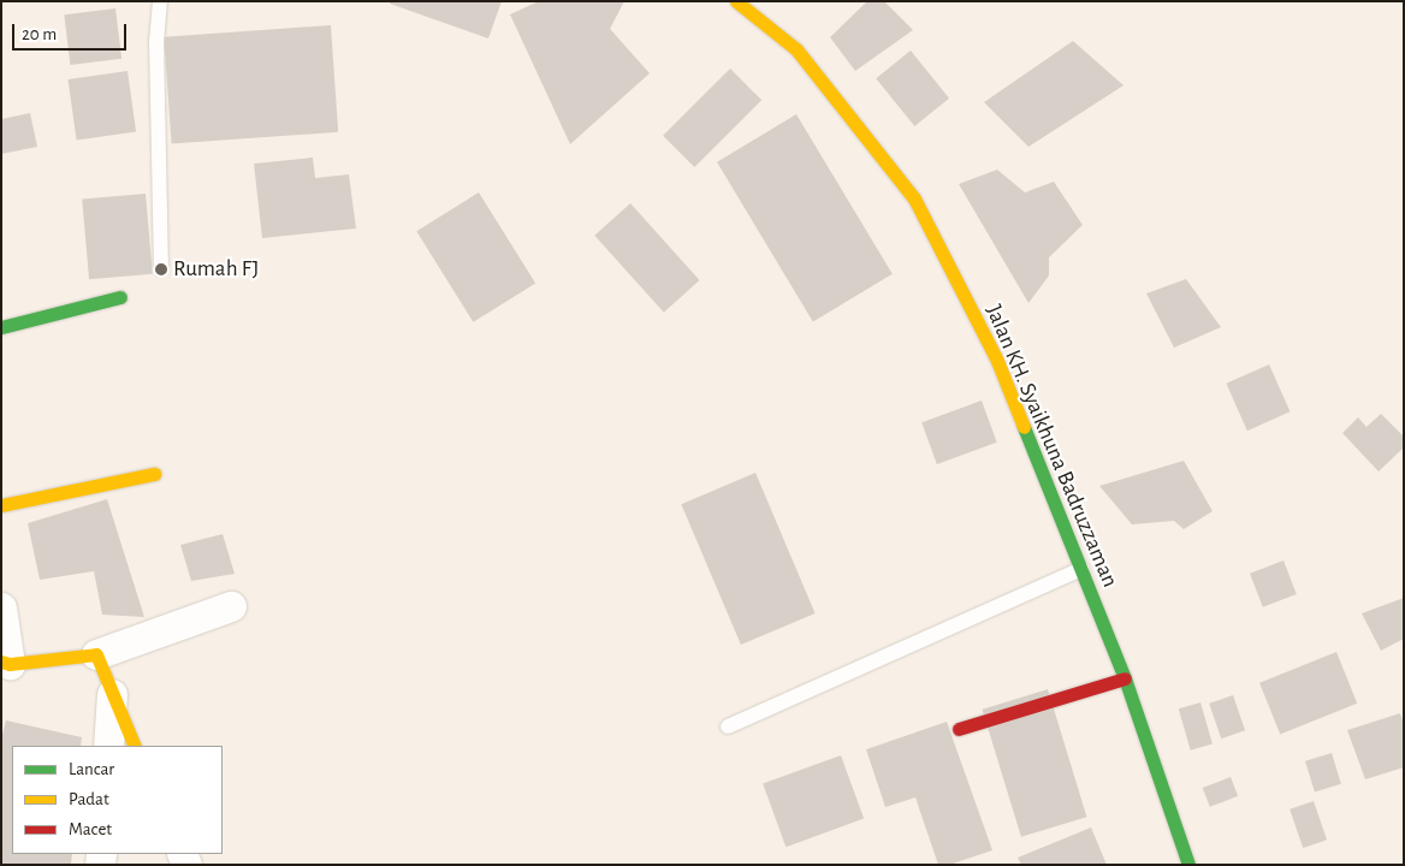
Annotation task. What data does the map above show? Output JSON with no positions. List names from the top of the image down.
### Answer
{
  "streets": {
    "main road": ["Jalan KH. Syaikhuna Badruzzaman"]
  },
  "places": ["Rumah FJ"],
  "legend": ["Lancar", "Padat", "Macet"],
  "scale_bar": "20 m"
}
